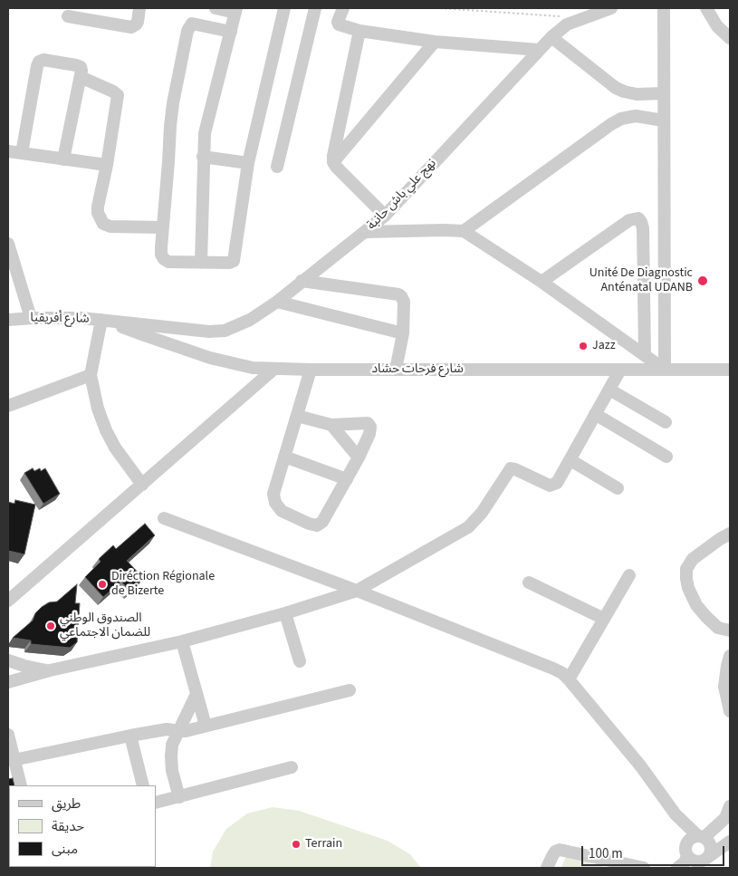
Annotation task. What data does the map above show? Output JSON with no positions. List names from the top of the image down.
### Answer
{
  "streets": {
    "street": ["نهج علي باش حانبة", "شارع أفريقيا", "شارع فرحات حشاد"]
  },
  "crossings": [
    ["نهج علي باش حانبة", "شارع أفريقيا"],
    ["نهج علي باش حانبة", "شارع فرحات حشاد"],
    ["شارع أفريقيا", "شارع فرحات حشاد"]
  ],
  "places": [
    "Unité De Diagnostic Anténatal UDANB",
    "Jazz",
    "Diréction Régionale de Bizerte",
    "الصندوق الوطني للضمان الاجتماعي",
    "Terrain"
  ],
  "legend": ["طريق", "حديقة", "مبنى"],
  "scale_bar": "100 m"
}
